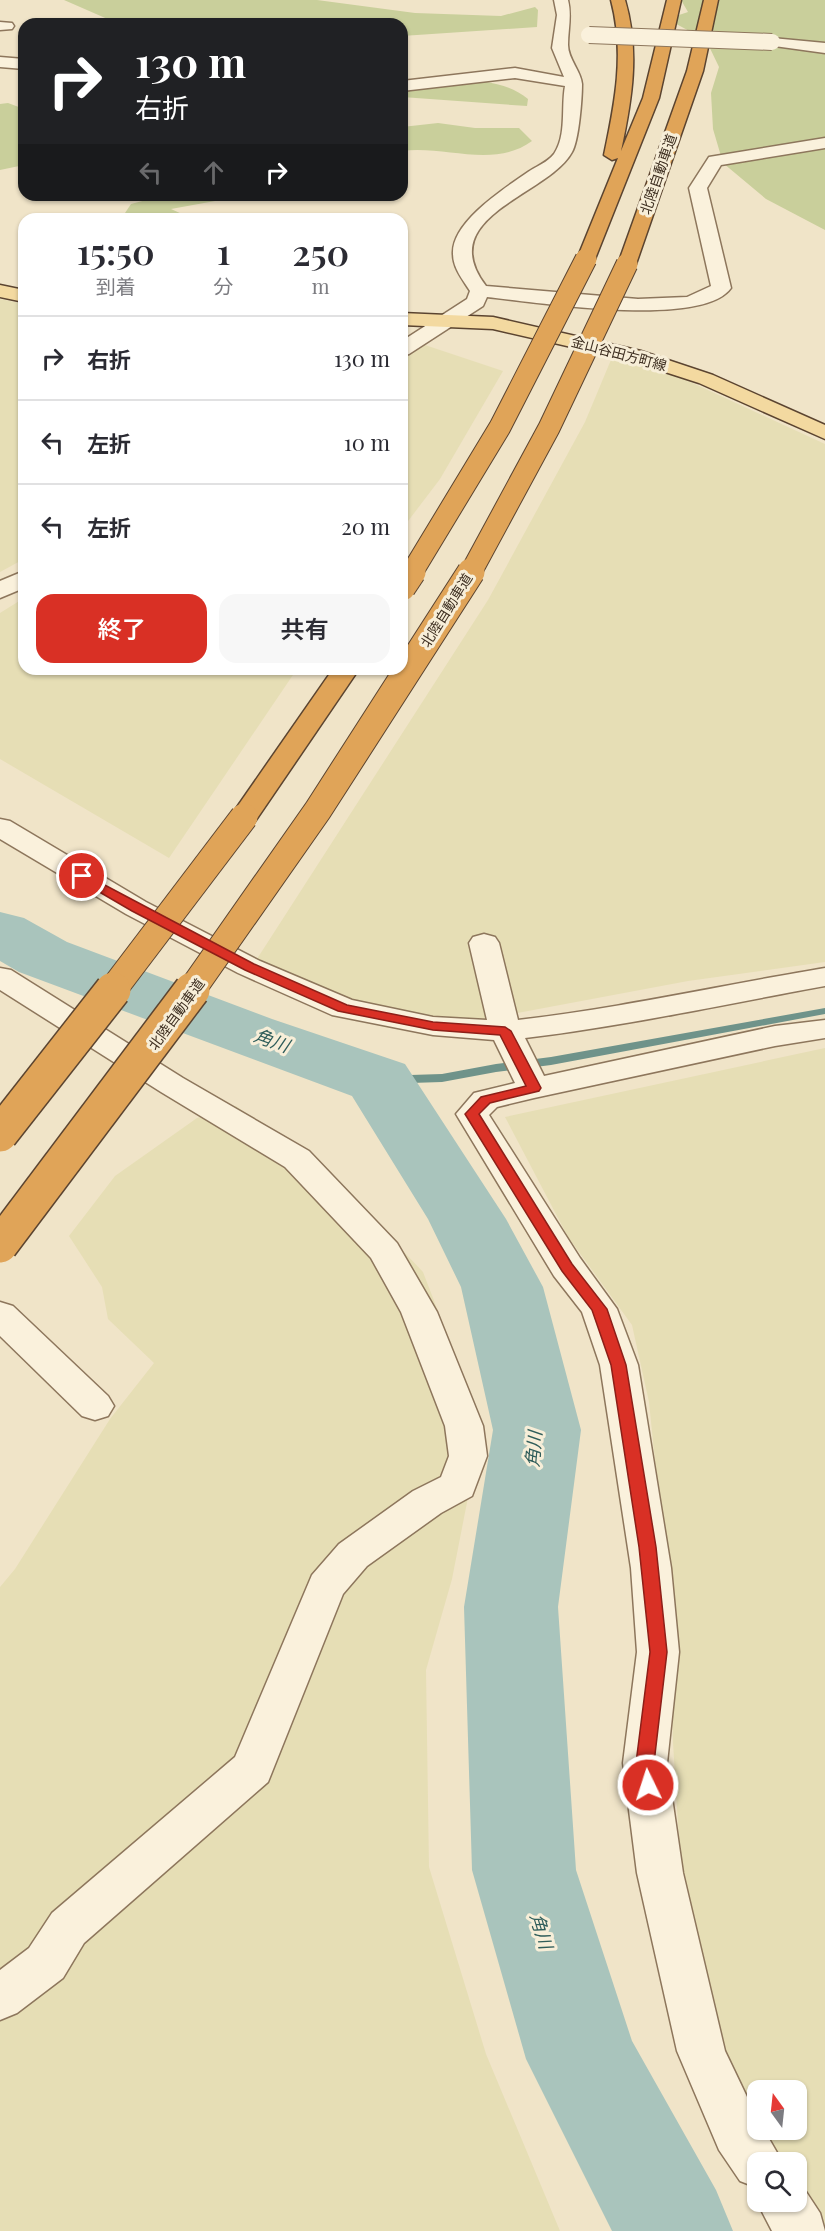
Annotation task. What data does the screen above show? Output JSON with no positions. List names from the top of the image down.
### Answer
{
  "streets": {
    "highway": ["北陸自動車道"],
    "main road": ["金山谷田方町線"]
  },
  "water": ["角川"],
  "north": "top",
  "page": {
    "turn": ["130 m", "右折"],
    "eta": [
      "15:50",
      "到着",
      "1",
      "分",
      "250",
      "m"
    ],
    "list": [
      {
        "name": "右折",
        "value": "130 m"
      },
      {
        "name": "左折",
        "value": "10 m"
      },
      {
        "name": "左折",
        "value": "20 m"
      }
    ],
    "buttons": ["終了", "共有"]
  }
}
